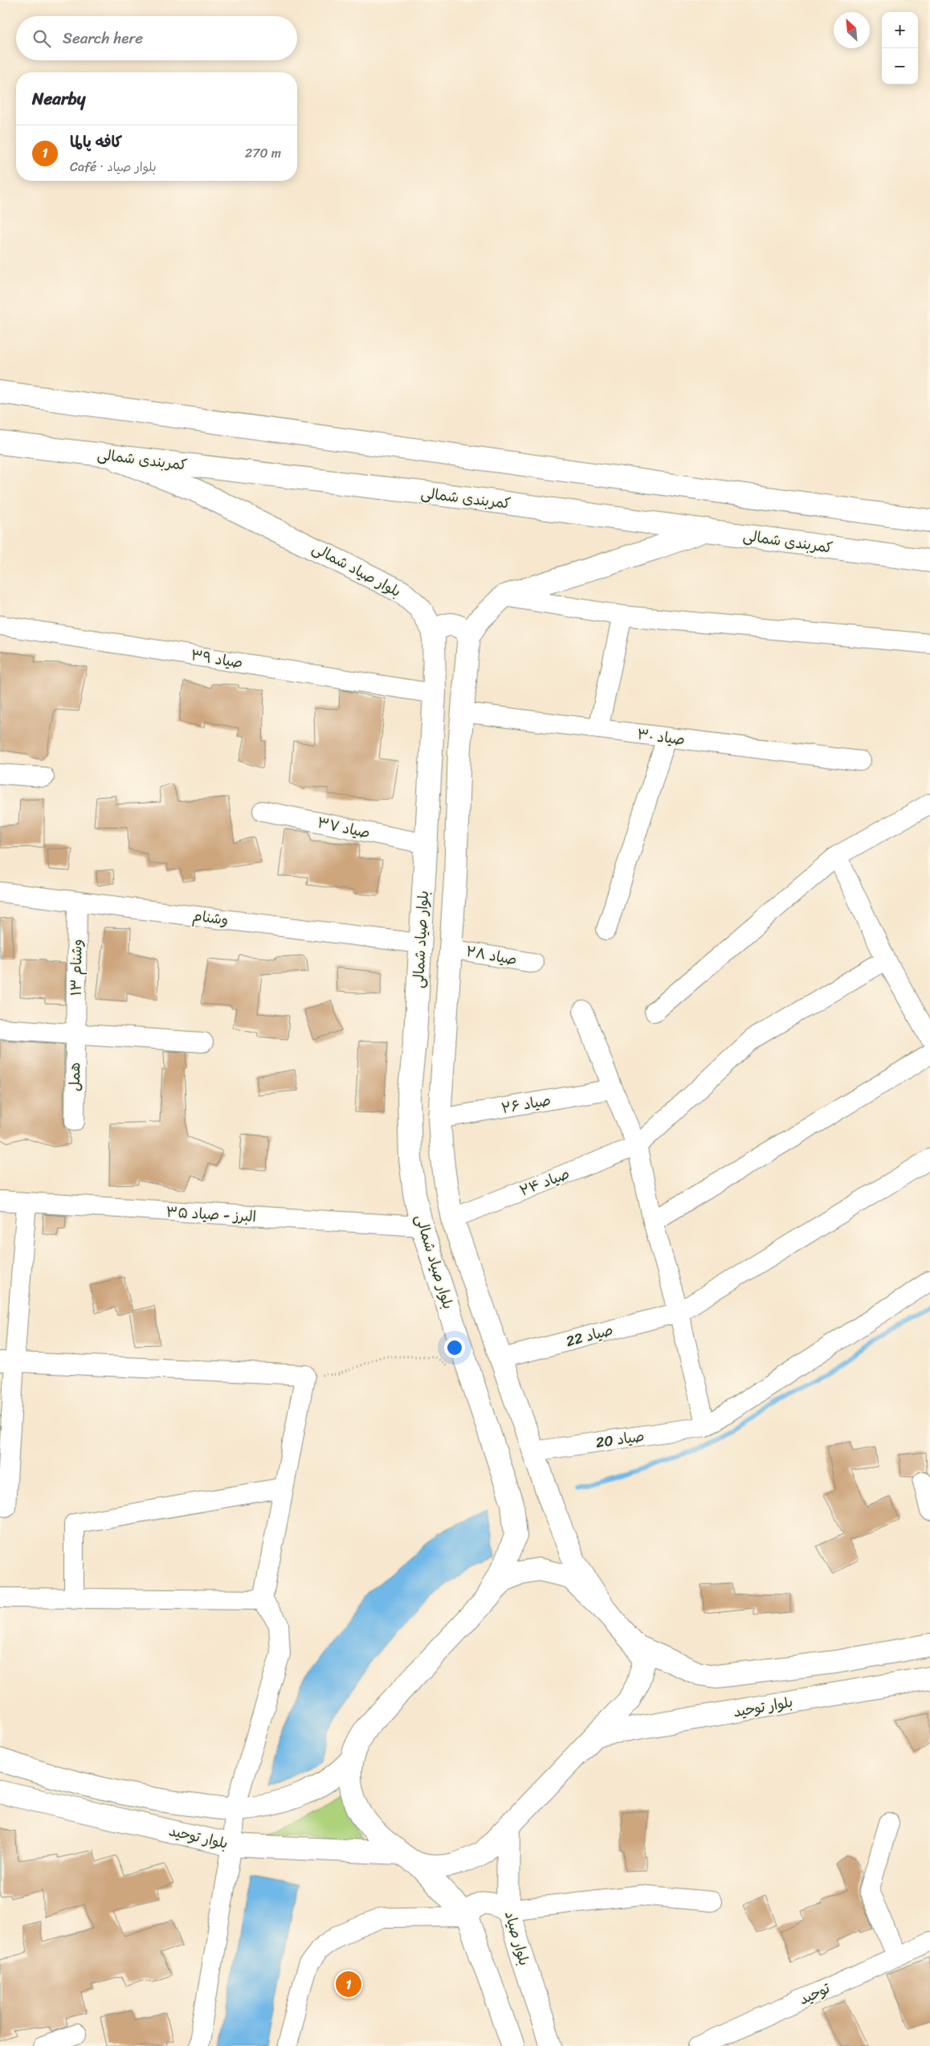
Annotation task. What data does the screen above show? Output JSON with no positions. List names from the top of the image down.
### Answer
{
  "streets": {
    "main road": [
      "کمربندی شمالی",
      "بلوار صیاد شمالی",
      "بلوار توحید",
      "بلوار صیاد"
    ],
    "street": [
      "صیاد ۳۹",
      "صیاد ۳۰",
      "صیاد ۳۷",
      "وشنام",
      "صیاد ۲۸",
      "وشنام ۱۳",
      "همل",
      "صیاد ۲۶",
      "صیاد ۲۴",
      "البرز - صیاد ۳۵",
      "صیاد 22",
      "صیاد 20",
      "توحید"
    ]
  },
  "crossings": [
    ["کمربندی شمالی", "بلوار صیاد شمالی"],
    ["بلوار صیاد شمالی", "صیاد ۳۹"],
    ["بلوار صیاد شمالی", "صیاد ۳۰"],
    ["بلوار صیاد شمالی", "صیاد ۳۷"],
    ["بلوار صیاد شمالی", "وشنام"],
    ["بلوار صیاد شمالی", "صیاد ۲۸"],
    ["بلوار صیاد شمالی", "صیاد ۲۶"],
    ["بلوار صیاد شمالی", "صیاد ۲۴"],
    ["بلوار صیاد شمالی", "البرز - صیاد ۳۵"],
    ["بلوار صیاد شمالی", "صیاد 22"],
    ["بلوار صیاد شمالی", "صیاد 20"],
    ["وشنام", "وشنام ۱۳"],
    ["وشنام ۱۳", "همل"],
    ["بلوار توحید", "بلوار صیاد"]
  ],
  "north": "top left",
  "page": {
    "map_buttons": ["+", "−"],
    "search": "Search here",
    "heading": "Nearby",
    "list": [
      {
        "mark": "1",
        "name": "کافه پالما",
        "note": "Café · بلوار صیاد",
        "value": "270 m"
      }
    ],
    "pins": "1"
  }
}
